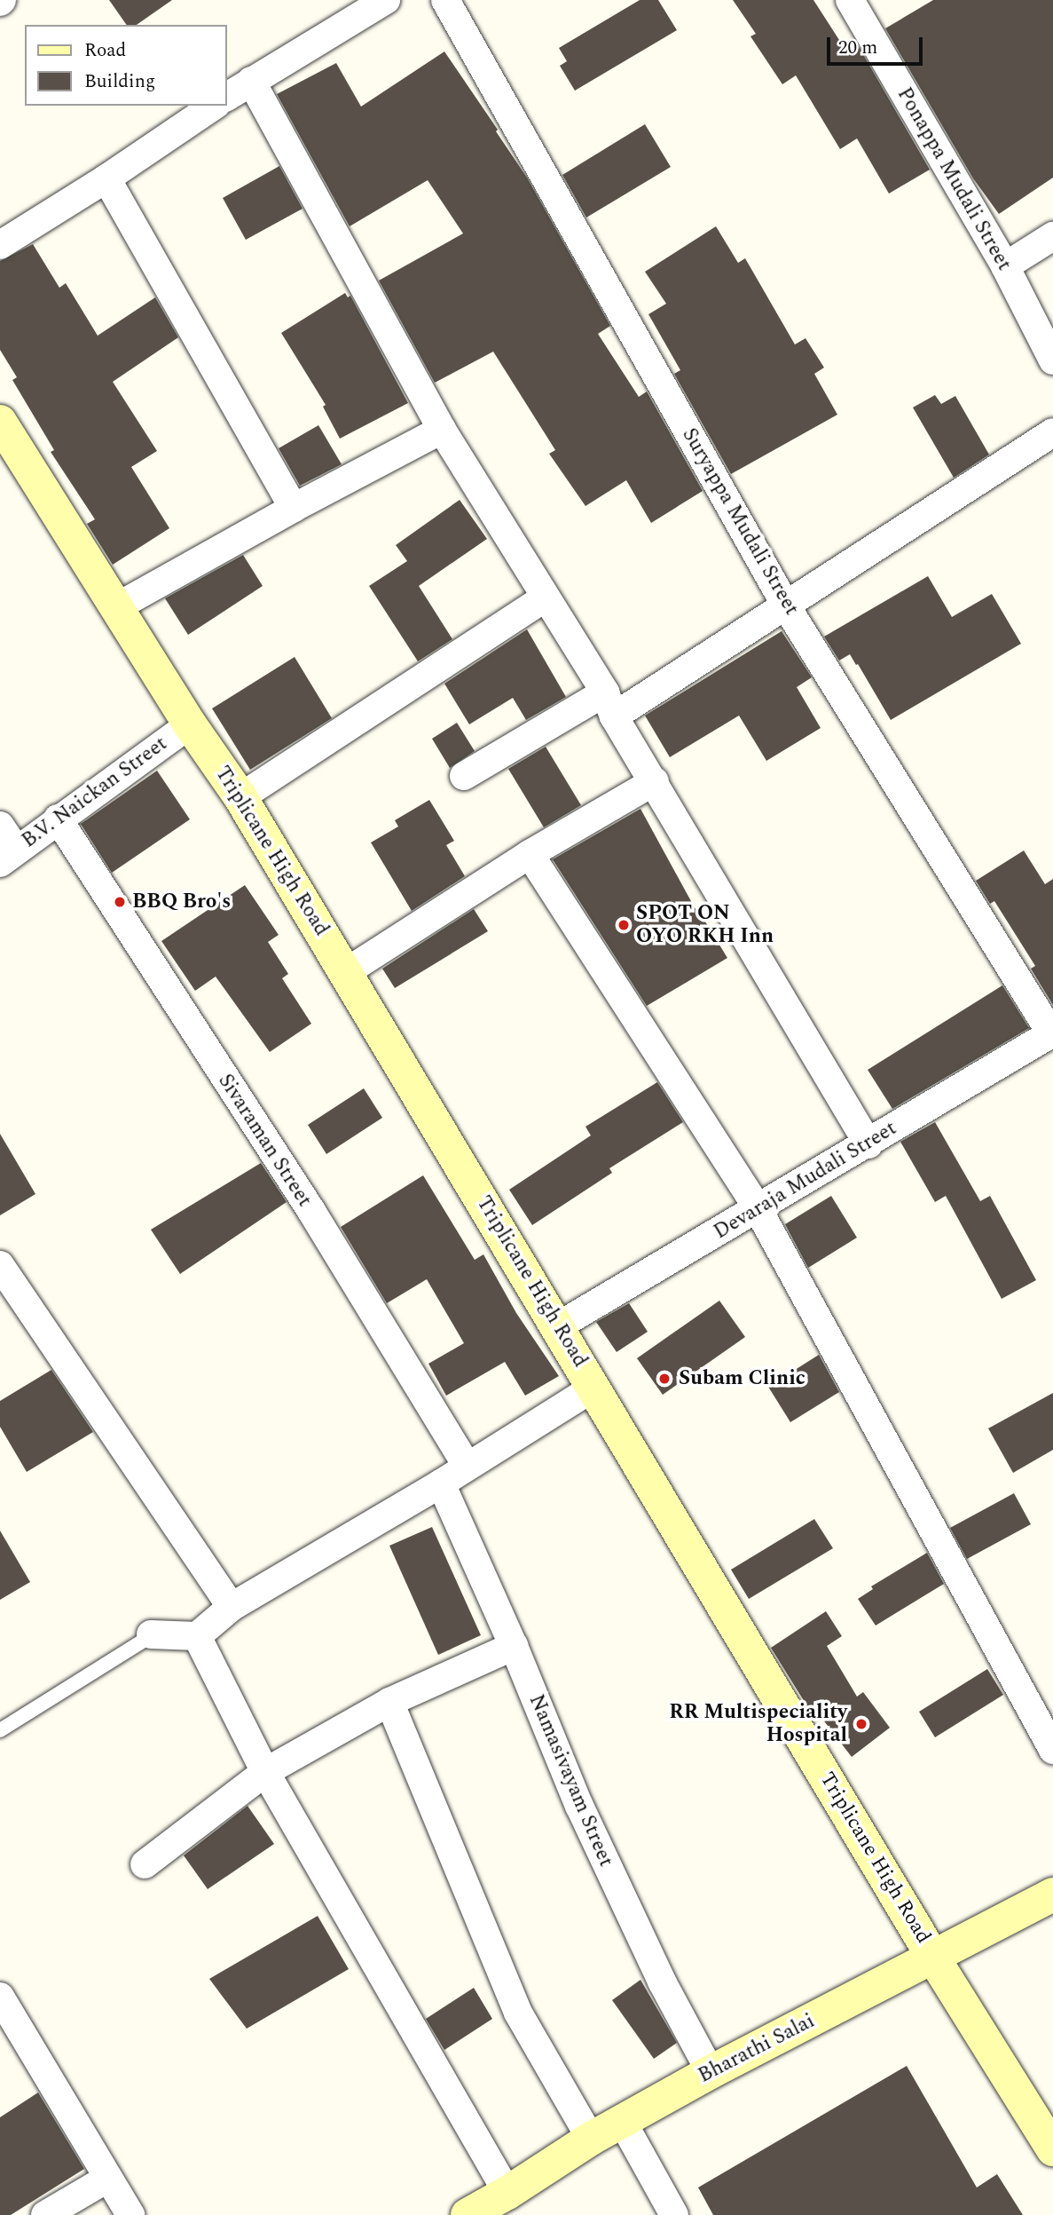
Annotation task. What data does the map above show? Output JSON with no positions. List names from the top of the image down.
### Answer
{
  "streets": {
    "main road": ["Triplicane High Road", "Bharathi Salai"],
    "street": [
      "Ponappa Mudali Street",
      "Suryappa Mudali Street",
      "B.V. Naickan Street",
      "Sivaraman Street",
      "Devaraja Mudali Street",
      "Namasivayam Street"
    ]
  },
  "crossings": [
    ["Suryappa Mudali Street", "Devaraja Mudali Street"],
    ["B.V. Naickan Street", "Triplicane High Road"],
    ["B.V. Naickan Street", "Sivaraman Street"],
    ["Triplicane High Road", "Devaraja Mudali Street"],
    ["Triplicane High Road", "Bharathi Salai"],
    ["Namasivayam Street", "Bharathi Salai"]
  ],
  "places": [
    "BBQ Bro's",
    "SPOT ON OYO RKH Inn",
    "Subam Clinic",
    "RR Multispeciality Hospital"
  ],
  "legend": ["Road", "Building"],
  "scale_bar": "20 m"
}
